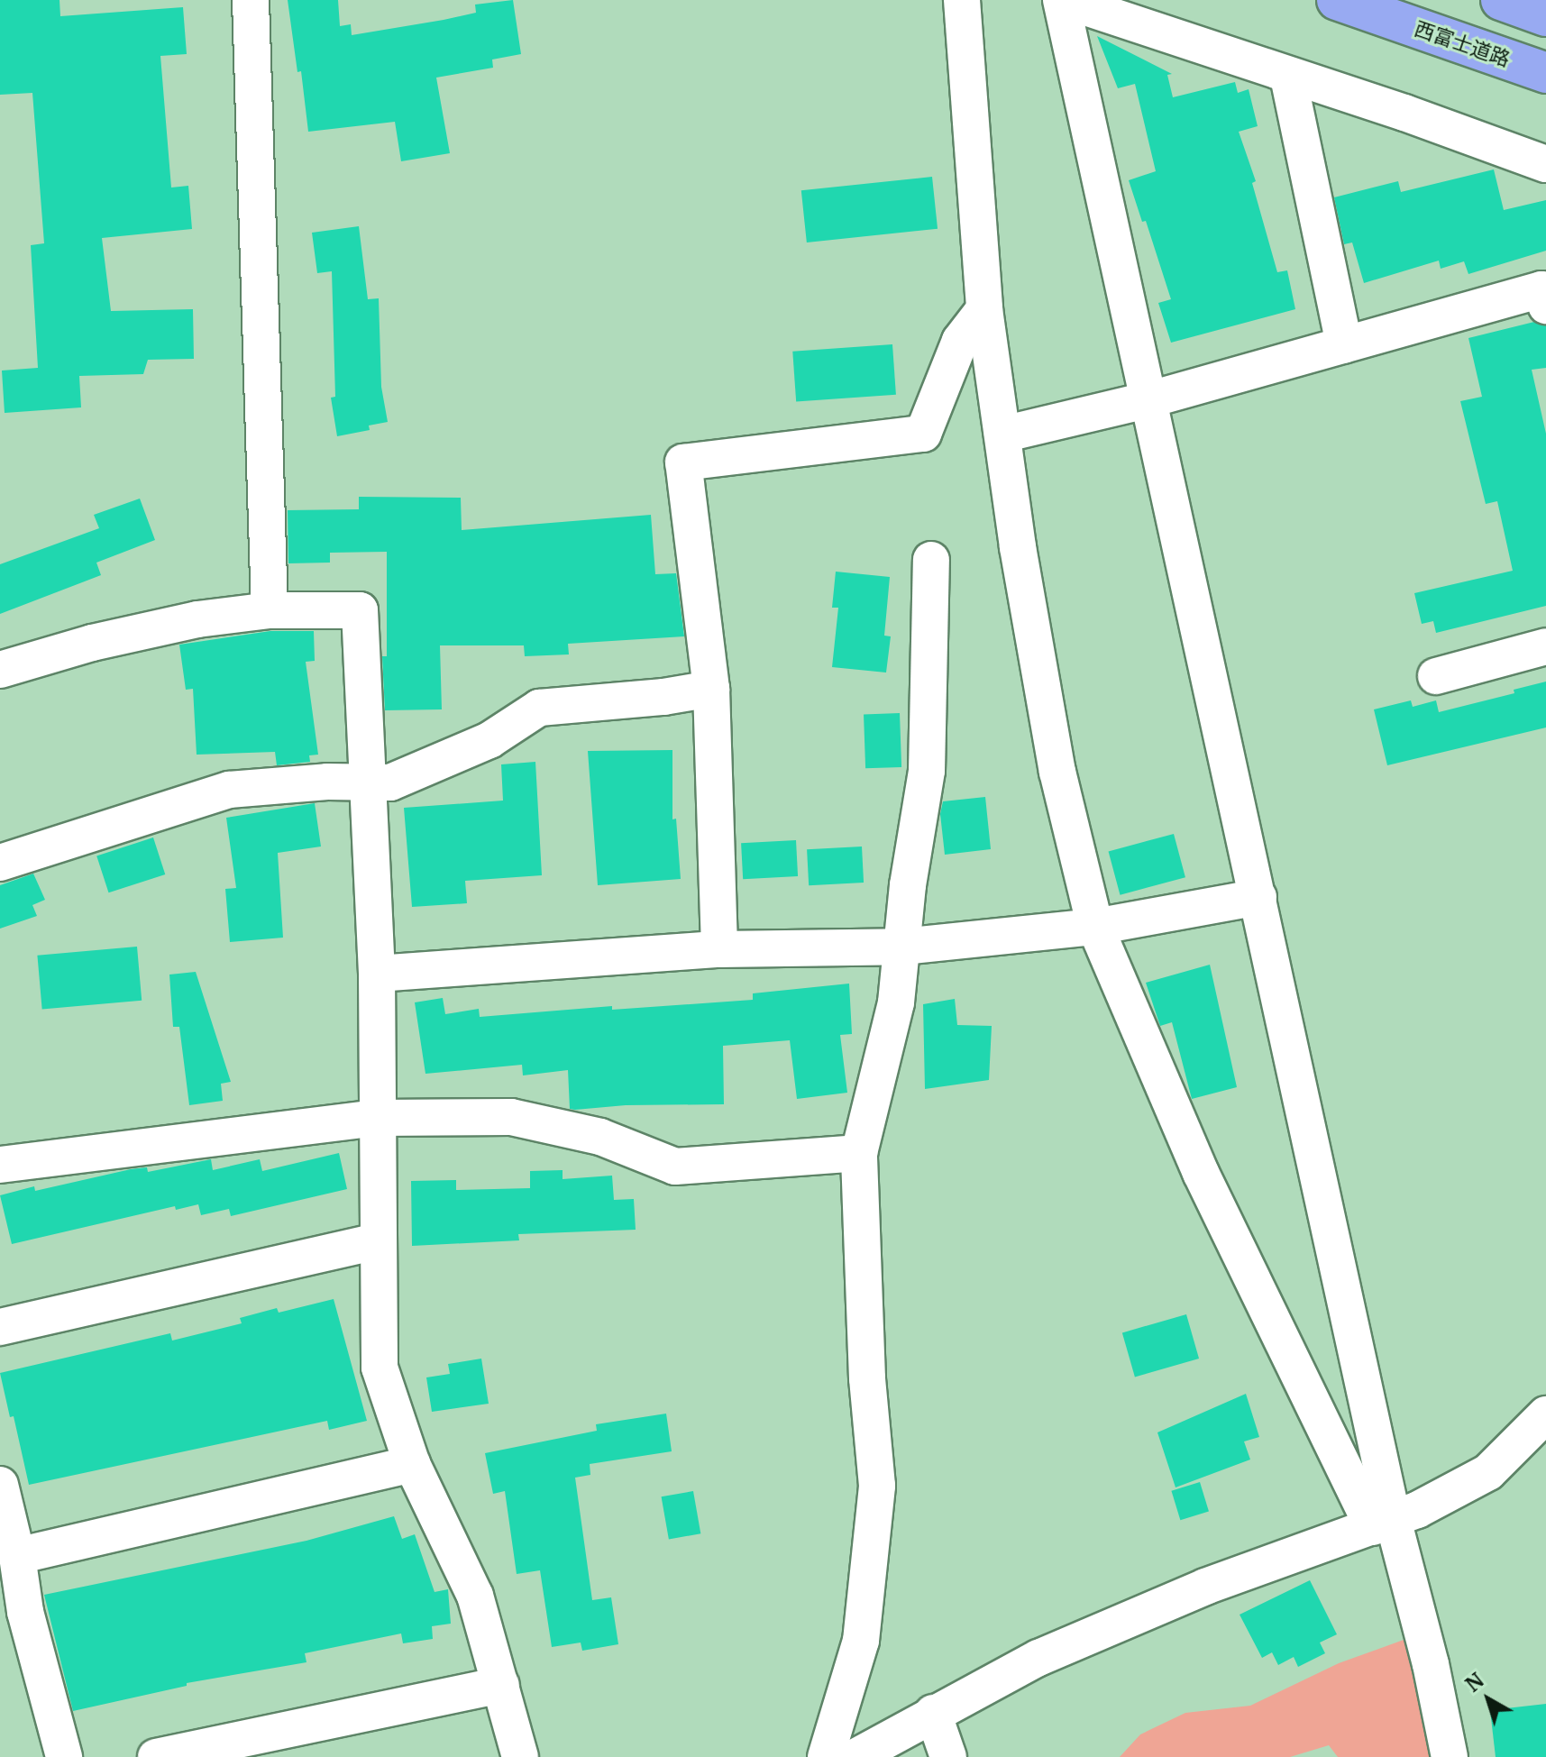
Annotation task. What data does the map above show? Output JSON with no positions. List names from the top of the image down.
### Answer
{
  "streets": {
    "highway": ["西富士道路"]
  },
  "north": "top left"
}
